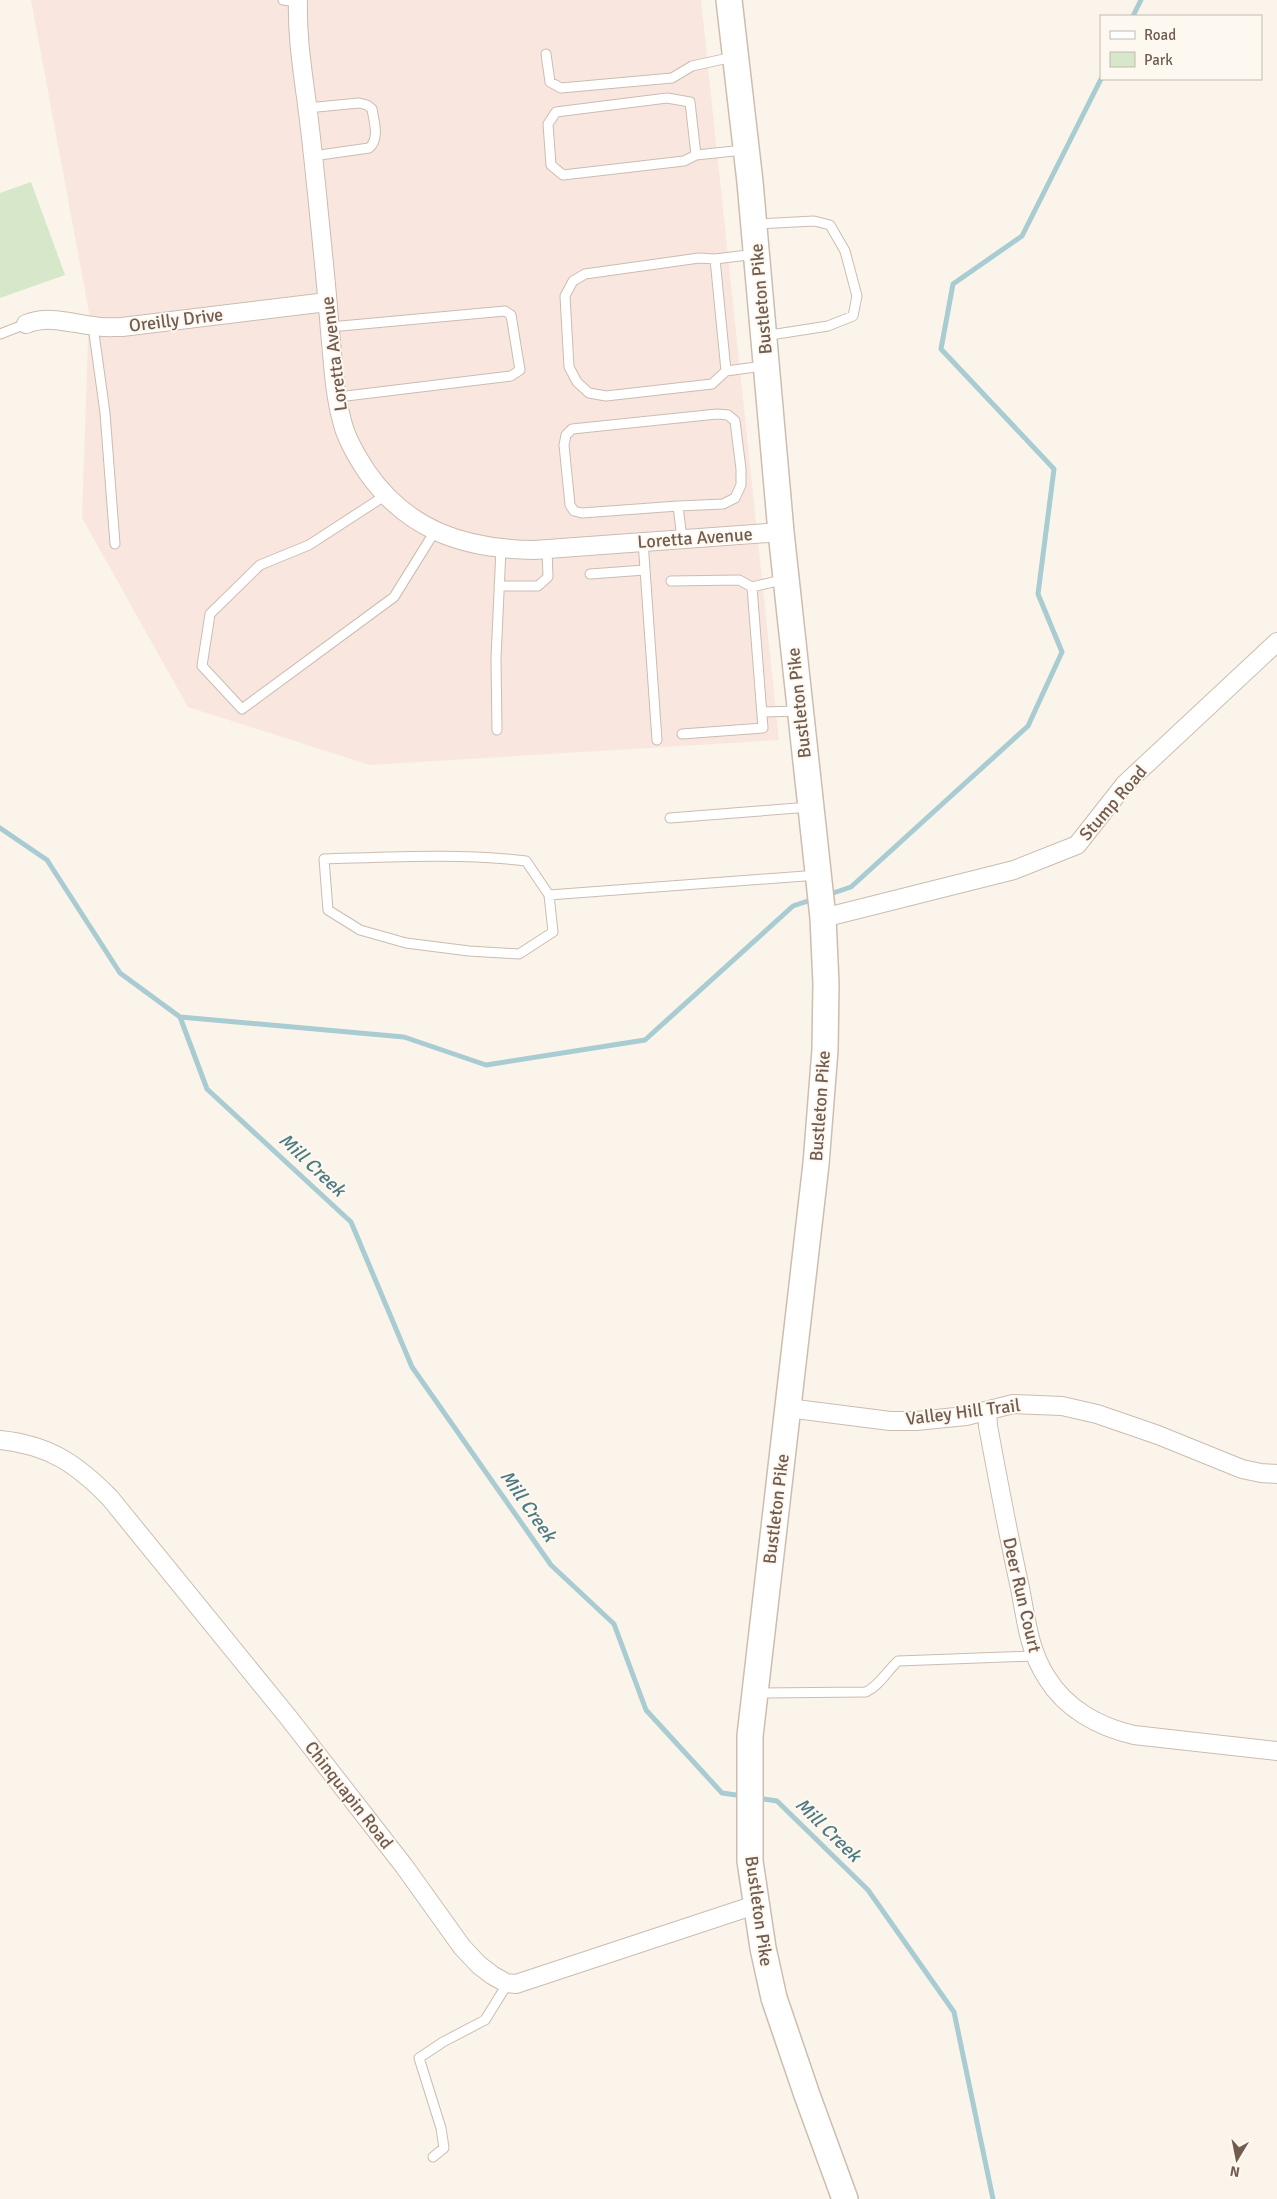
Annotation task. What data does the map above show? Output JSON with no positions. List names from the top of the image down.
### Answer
{
  "streets": {
    "main road": ["Bustleton Pike"],
    "street": [
      "Oreilly Drive",
      "Loretta Avenue",
      "Stump Road",
      "Valley Hill Trail",
      "Deer Run Court",
      "Chinquapin Road"
    ]
  },
  "crossings": [
    ["Bustleton Pike", "Loretta Avenue"],
    ["Bustleton Pike", "Stump Road"],
    ["Bustleton Pike", "Valley Hill Trail"],
    ["Oreilly Drive", "Loretta Avenue"],
    ["Valley Hill Trail", "Deer Run Court"]
  ],
  "water": ["Mill Creek"],
  "legend": ["Road", "Park"],
  "north": "bottom"
}
